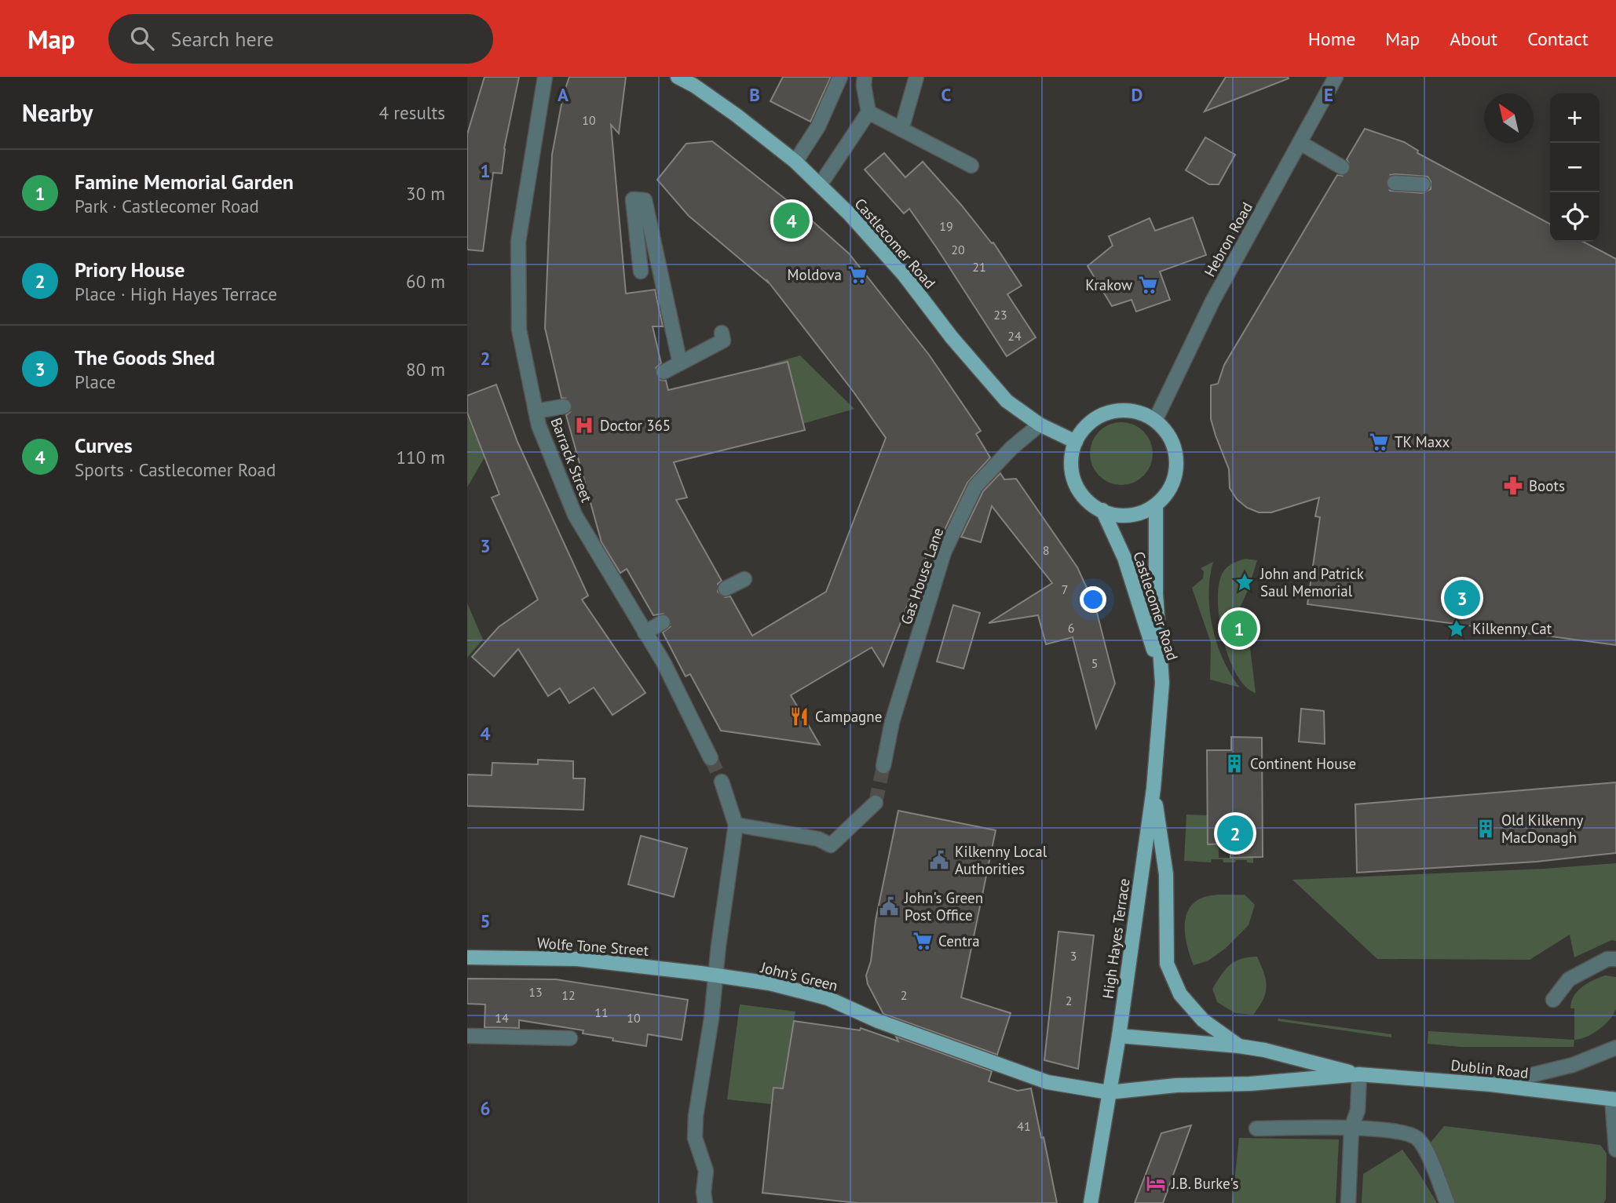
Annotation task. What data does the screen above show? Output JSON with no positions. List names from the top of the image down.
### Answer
{
  "streets": {
    "main road": [
      "Castlecomer Road",
      "High Hayes Terrace",
      "Wolfe Tone Street",
      "John's Green",
      "Dublin Road"
    ],
    "street": ["Hebron Road", "Barrack Street", "Gas House Lane"]
  },
  "crossings": [
    ["Hebron Road", "Castlecomer Road"],
    ["Castlecomer Road", "Gas House Lane"],
    ["Castlecomer Road", "High Hayes Terrace"],
    ["High Hayes Terrace", "John's Green"],
    ["High Hayes Terrace", "Dublin Road"],
    ["Wolfe Tone Street", "John's Green"],
    ["John's Green", "Dublin Road"]
  ],
  "places": {
    "supermarket": [
      "Moldova",
      "Krakow",
      "TK Maxx",
      "Centra"
    ],
    "hospital": ["Doctor 365"],
    "pharmacy": ["Boots"],
    "place": ["John and Patrick Saul Memorial", "Kilkenny Cat"],
    "restaurant": ["Campagne"],
    "building": ["Continent House", "Old Kilkenny MacDonagh"],
    "public building": ["Kilkenny Local Authorities", "John's Green Post Office"],
    "hotel": ["J.B. Burke's"]
  },
  "house_numbers": [
    "10",
    "19",
    "20",
    "21",
    "23",
    "24",
    "8",
    "7",
    "6",
    "5",
    "3",
    "13",
    "12",
    "2",
    "2",
    "11",
    "14",
    "10",
    "41"
  ],
  "north": "top left",
  "page": {
    "header": "Map",
    "search": "Search here",
    "nav": [
      "Home",
      "Map",
      "About",
      "Contact"
    ],
    "heading": ["Nearby", "4 results"],
    "map_buttons": ["+", "−"],
    "list": [
      {
        "mark": "1",
        "name": "Famine Memorial Garden",
        "note": "Park · Castlecomer Road",
        "value": "30 m"
      },
      {
        "mark": "2",
        "name": "Priory House",
        "note": "Place · High Hayes Terrace",
        "value": "60 m"
      },
      {
        "mark": "3",
        "name": "The Goods Shed",
        "note": "Place",
        "value": "80 m"
      },
      {
        "mark": "4",
        "name": "Curves",
        "note": "Sports · Castlecomer Road",
        "value": "110 m"
      }
    ],
    "pins": [
      "4",
      "3",
      "1",
      "2"
    ]
  },
  "grid": {
    "columns": [
      "A",
      "B",
      "C",
      "D",
      "E"
    ],
    "rows": [
      "1",
      "2",
      "3",
      "4",
      "5",
      "6"
    ]
  }
}
